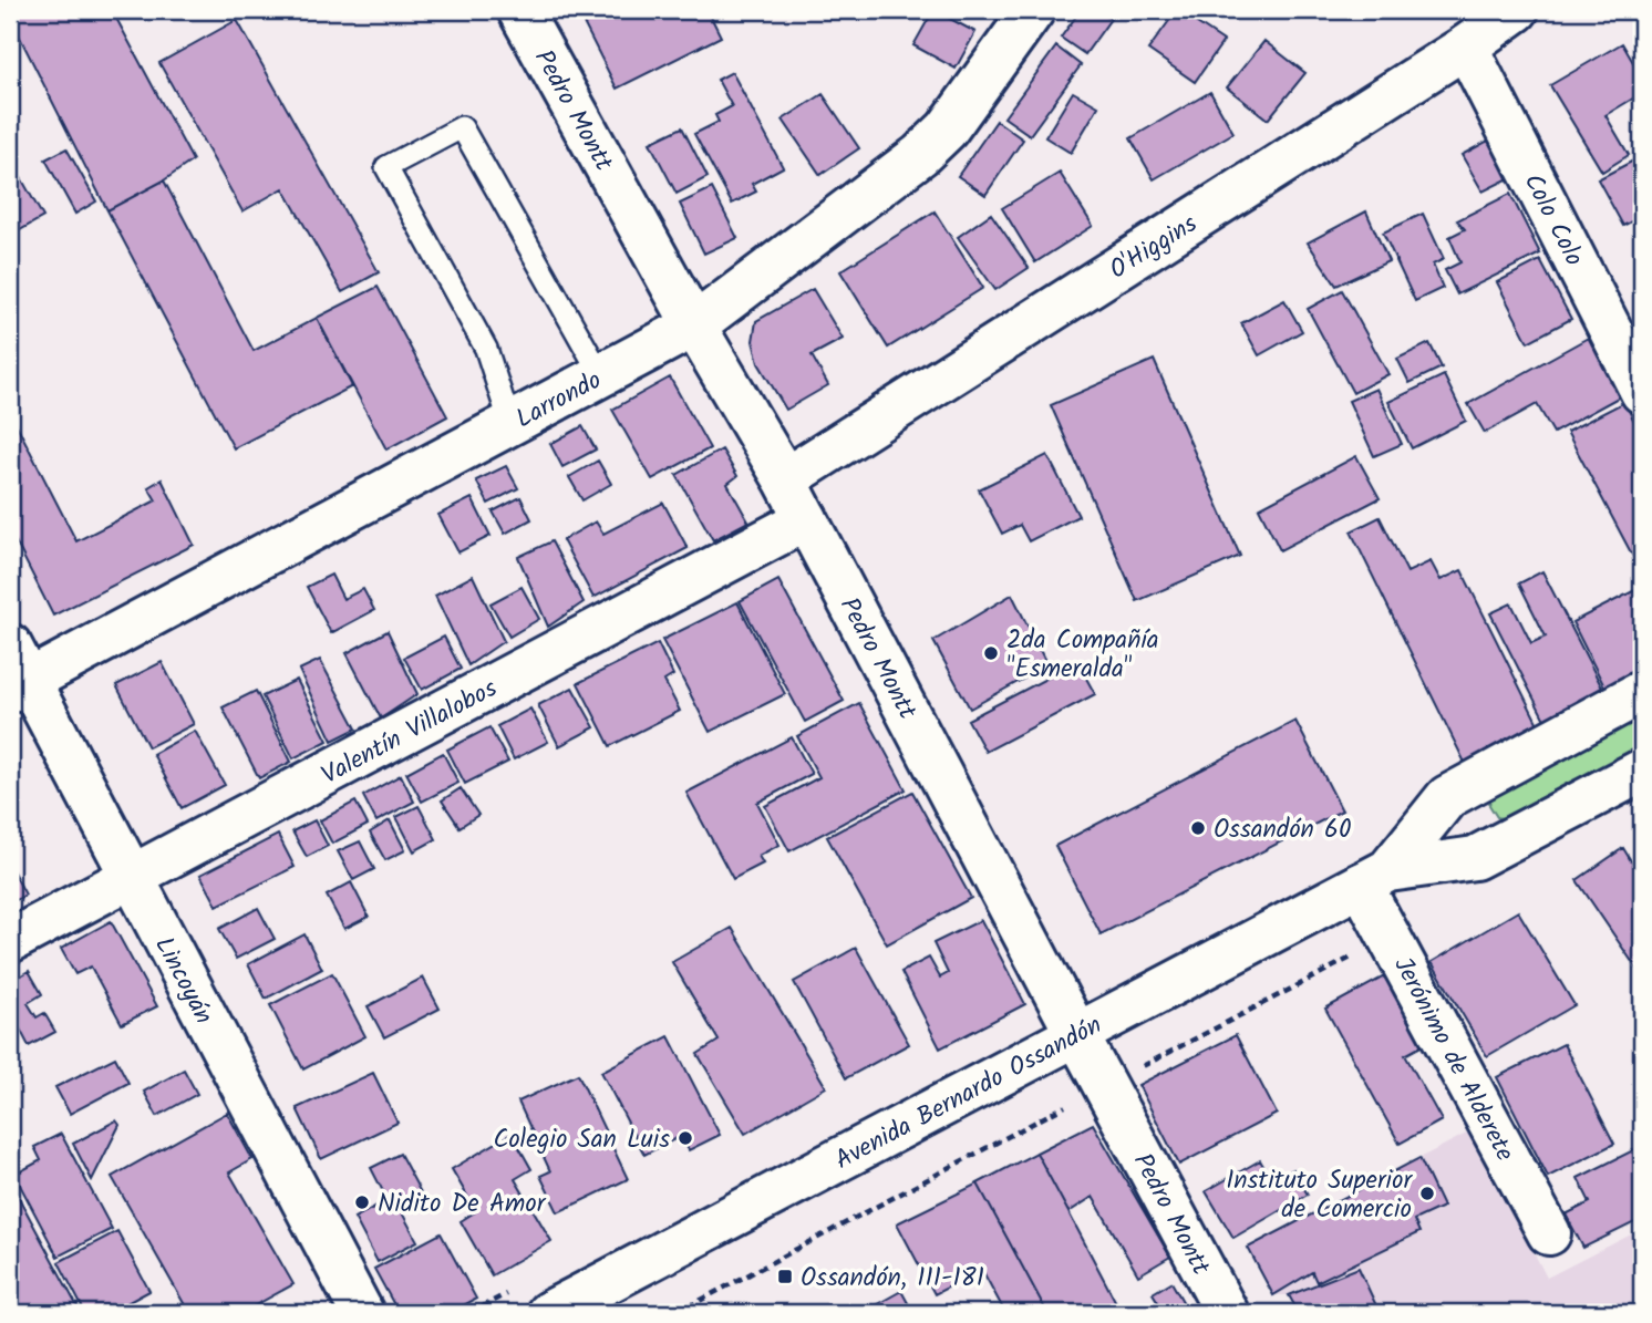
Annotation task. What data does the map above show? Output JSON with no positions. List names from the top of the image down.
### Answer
{
  "streets": {
    "street": [
      "Pedro Montt",
      "Colo Colo",
      "O'Higgins",
      "Larrondo",
      "Valentín Villalobos",
      "Lincoyán",
      "Jerónimo de Alderete",
      "Avenida Bernardo Ossandón"
    ]
  },
  "crossings": [
    ["Pedro Montt", "O'Higgins"],
    ["Pedro Montt", "Larrondo"],
    ["Pedro Montt", "Valentín Villalobos"],
    ["Pedro Montt", "Avenida Bernardo Ossandón"],
    ["Colo Colo", "O'Higgins"],
    ["Larrondo", "Lincoyán"],
    ["Valentín Villalobos", "Lincoyán"],
    ["Jerónimo de Alderete", "Avenida Bernardo Ossandón"]
  ],
  "places": {
    "other": [
      "2da Compañía \"Esmeralda\"",
      "Ossandón 60",
      "Colegio San Luis",
      "Instituto Superior de Comercio",
      "Nidito De Amor"
    ],
    "transit": ["Ossandón, 111-181"]
  }
}
